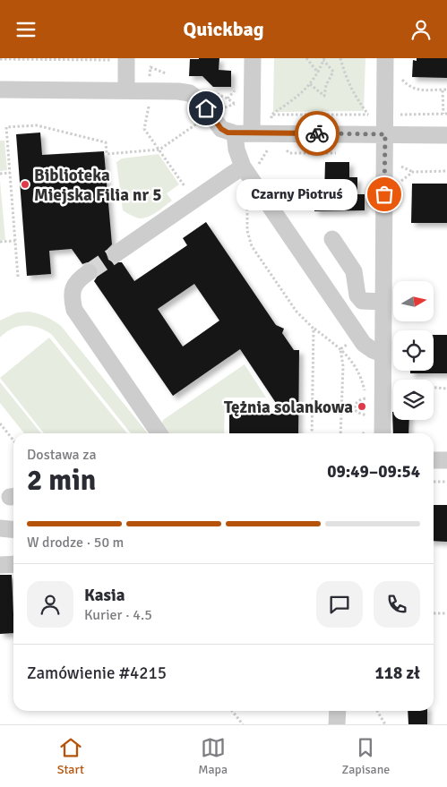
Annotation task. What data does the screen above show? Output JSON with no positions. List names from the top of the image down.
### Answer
{
  "places": ["Biblioteka Miejska Filia nr 5", "Czarny Piotruś", "Tężnia solankowa"],
  "north": "right",
  "page": {
    "header": "Quickbag",
    "bubble": "Czarny Piotruś",
    "heading": ["2 min", "Dostawa za", "09:49–09:54"],
    "panel": [
      "Kasia",
      "Kurier · 4.5",
      "Zamówienie #4215",
      "118 zł"
    ],
    "bar": "W drodze · 50 m",
    "tabs": ["Start", "Mapa", "Zapisane"]
  }
}
